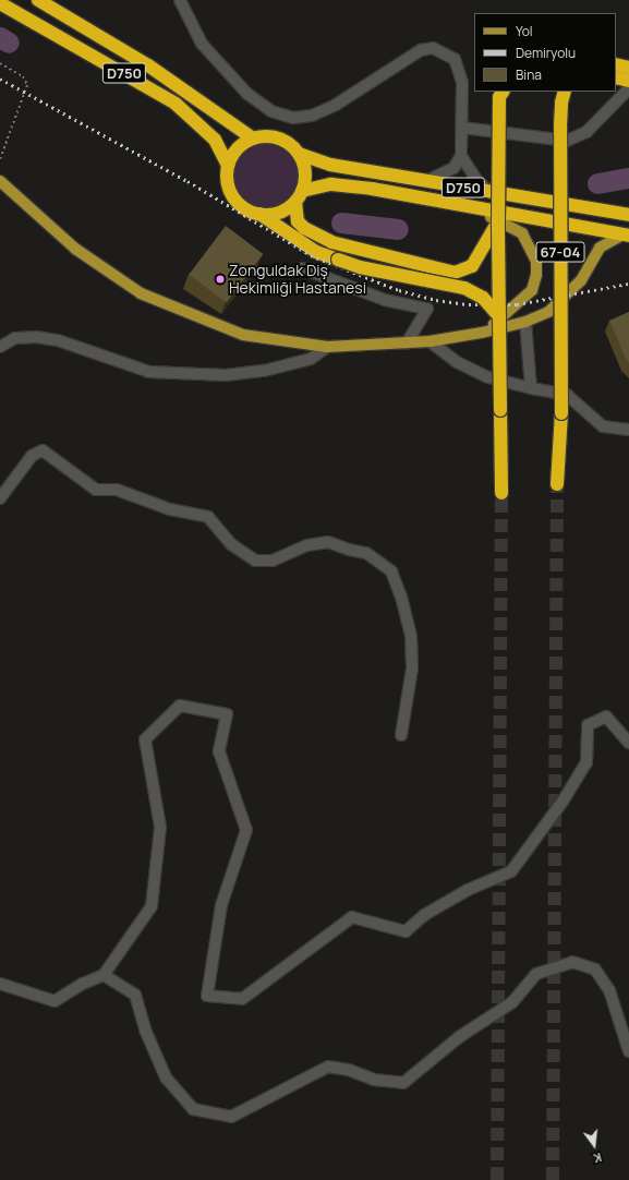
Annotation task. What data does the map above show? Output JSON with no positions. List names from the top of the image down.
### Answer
{
  "streets": {
    "highway": ["D750", "67-04"]
  },
  "places": ["Zonguldak Diş Hekimliği Hastanesi"],
  "legend": ["Yol", "Demiryolu", "Bina"],
  "north": "bottom"
}
